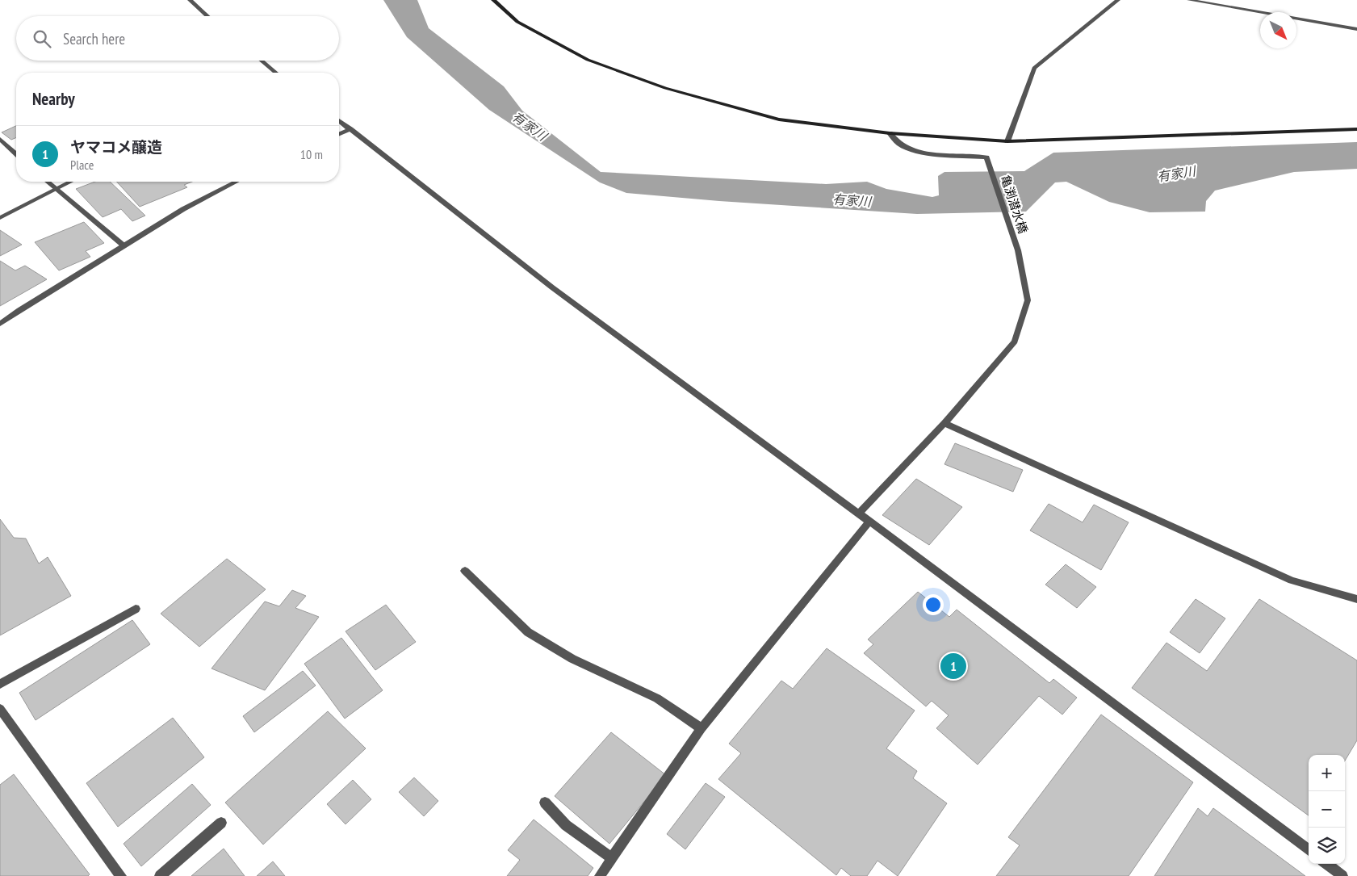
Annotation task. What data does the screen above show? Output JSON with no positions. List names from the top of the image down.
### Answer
{
  "streets": {
    "street": ["亀渕潜水橋"]
  },
  "water": ["有家川"],
  "north": "bottom right",
  "page": {
    "search": "Search here",
    "heading": "Nearby",
    "list": [
      {
        "mark": "1",
        "name": "ヤマコメ醸造",
        "note": "Place",
        "value": "10 m"
      }
    ],
    "pins": "1",
    "map_buttons": ["+", "−"]
  }
}
